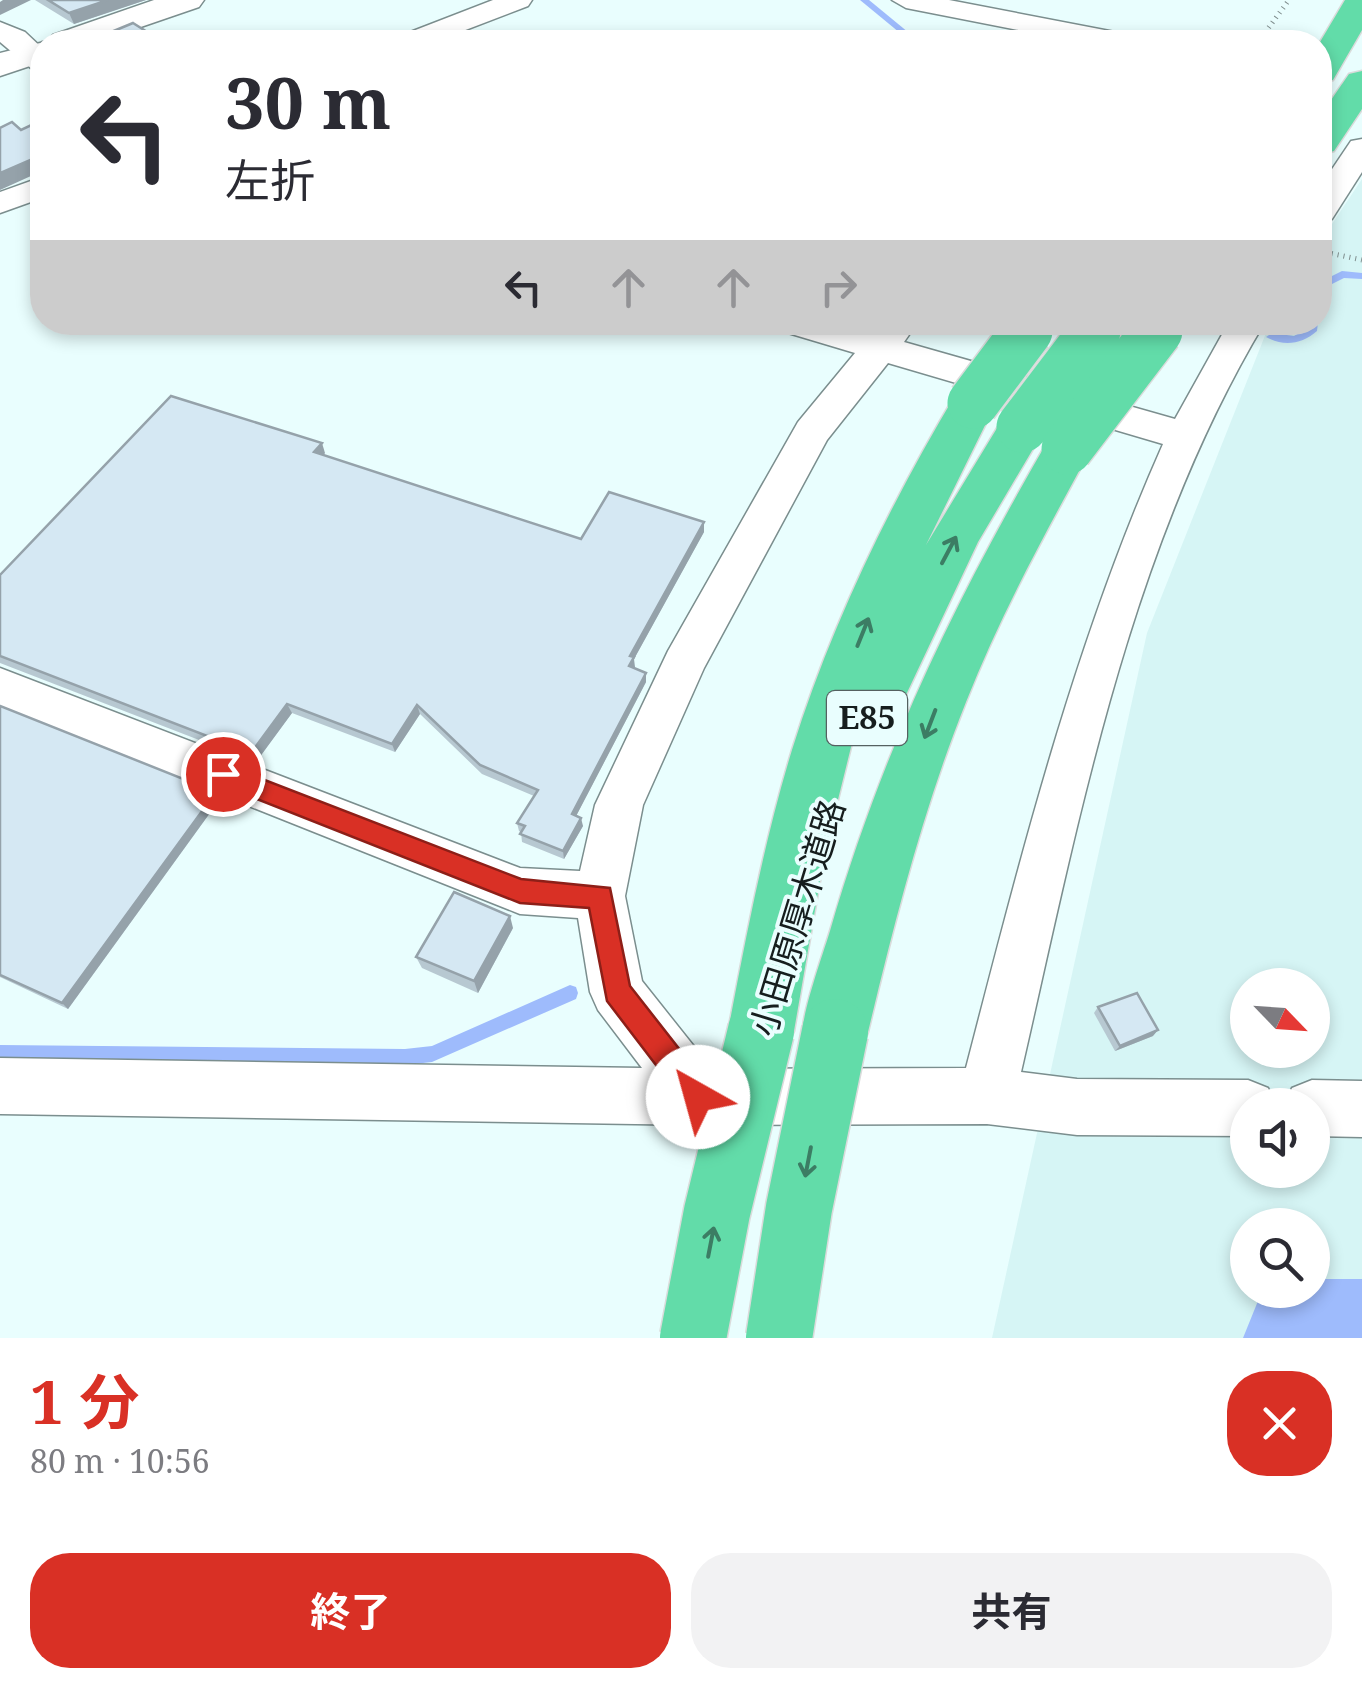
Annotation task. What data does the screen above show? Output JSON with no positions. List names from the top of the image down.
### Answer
{
  "streets": {
    "highway": ["E85", "小田原厚木道路"]
  },
  "north": "bottom right",
  "page": {
    "turn": ["30 m", "左折"],
    "heading": ["1 分", "80 m · 10:56"],
    "buttons": ["終了", "共有"]
  }
}
